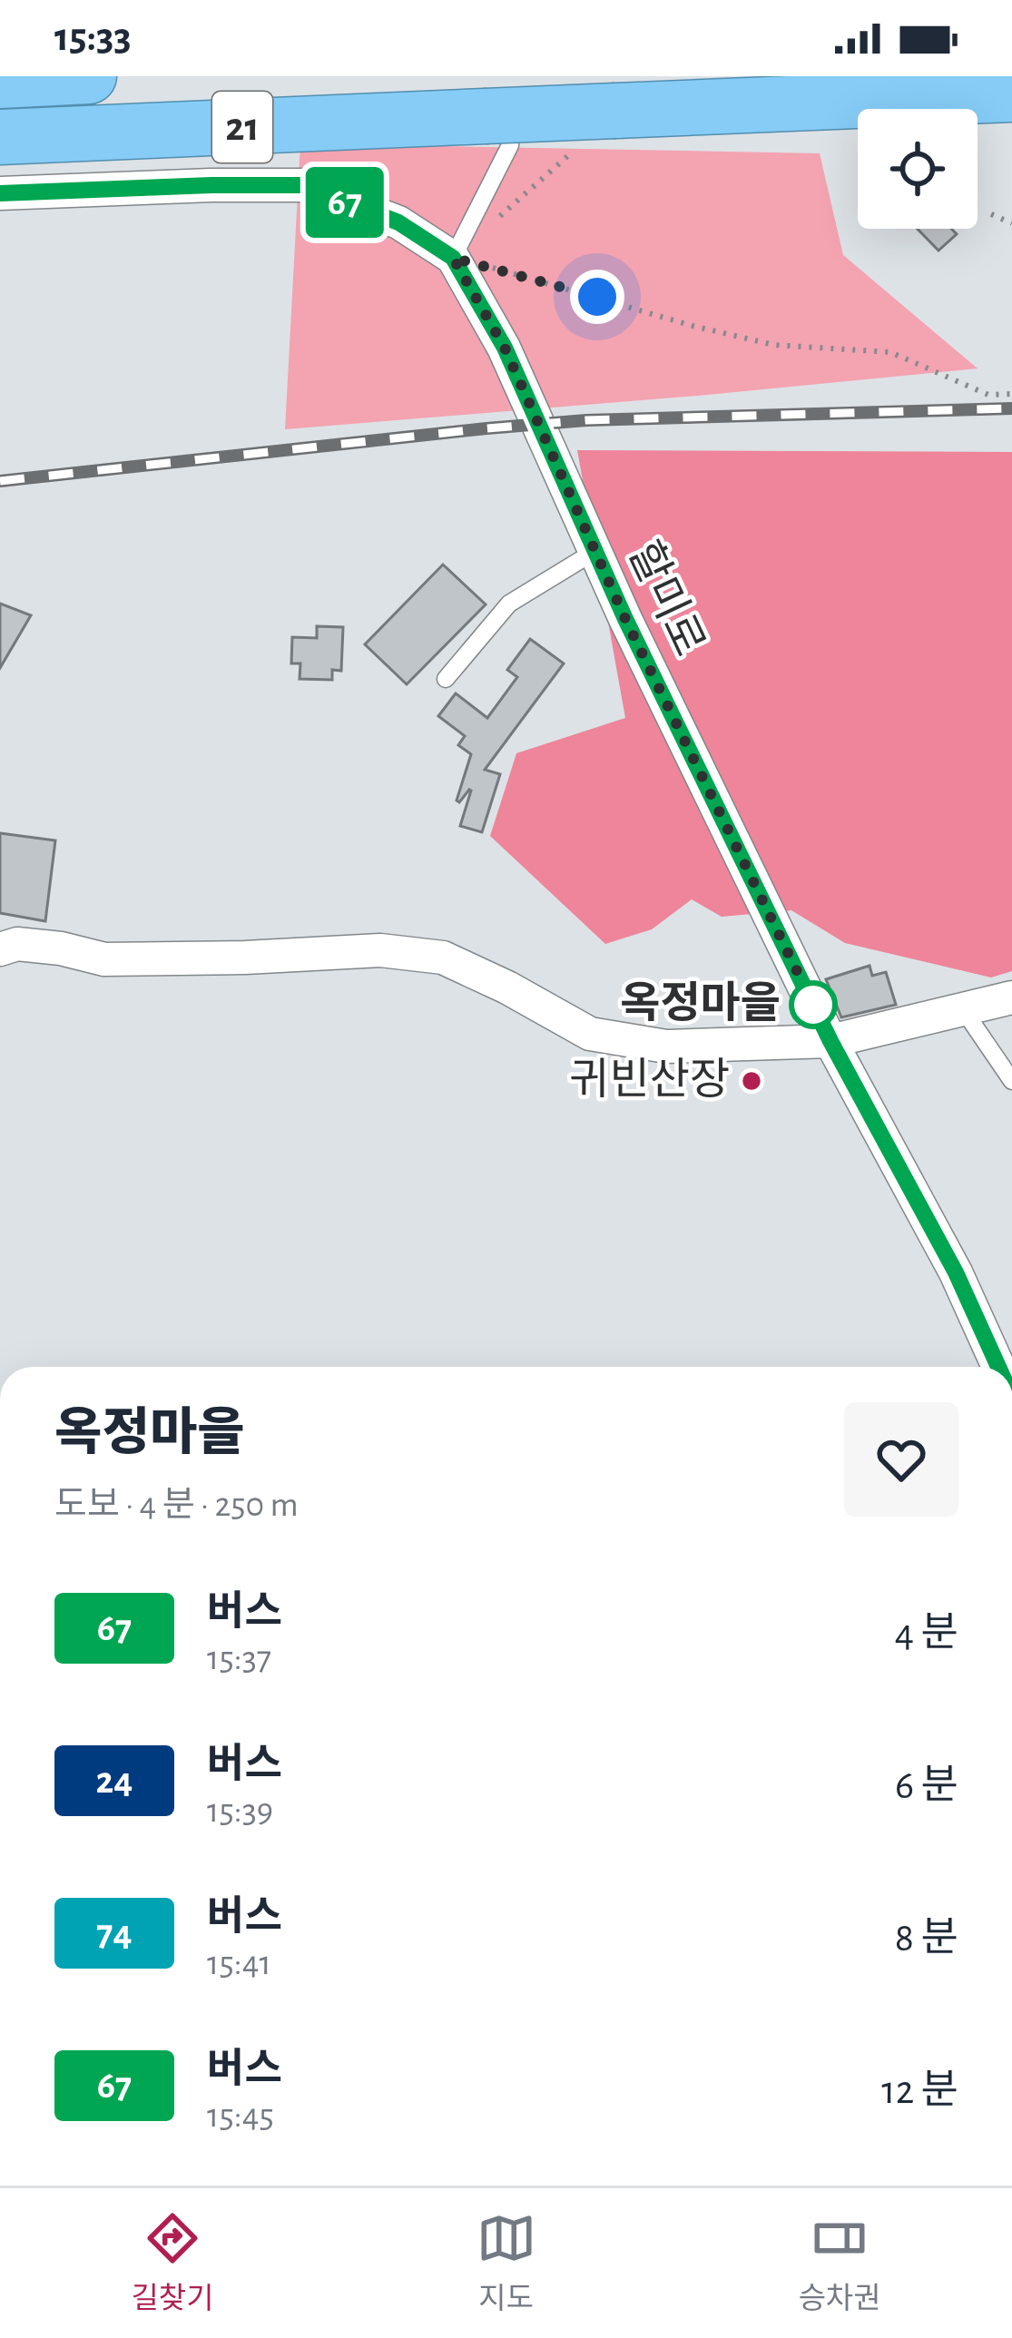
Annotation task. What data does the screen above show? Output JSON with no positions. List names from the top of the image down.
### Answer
{
  "streets": {
    "highway": ["21"],
    "street": ["할미로"]
  },
  "places": ["옥정마을", "귀빈산장"],
  "lines": ["bus line 67"],
  "page": {
    "status": "15:33",
    "on_map": "67",
    "heading": ["옥정마을", "도보 · 4 분 · 250 m"],
    "list": [
      {
        "mark": "67",
        "name": "버스",
        "note": "15:37",
        "value": "4 분"
      },
      {
        "mark": "24",
        "name": "버스",
        "note": "15:39",
        "value": "6 분"
      },
      {
        "mark": "74",
        "name": "버스",
        "note": "15:41",
        "value": "8 분"
      },
      {
        "mark": "67",
        "name": "버스",
        "note": "15:45",
        "value": "12 분"
      }
    ],
    "tabs": ["길찾기", "지도", "승차권"]
  }
}
